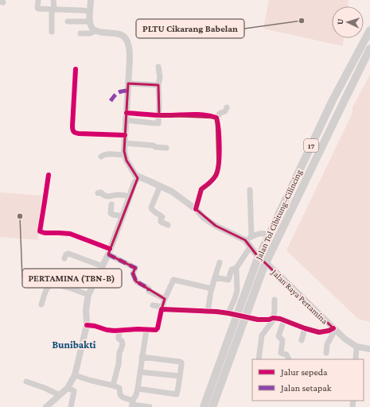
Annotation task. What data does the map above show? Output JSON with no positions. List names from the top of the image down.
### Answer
{
  "streets": {
    "highway": ["17", "Jalan Tol Cibitung–Cilincing"],
    "main road": ["Jalan Raya Pertamina"]
  },
  "districts": ["Bunibakti"],
  "places": ["PLTU Cikarang Babelan", "PERTAMINA (TBN-B)"],
  "legend": ["Jalur sepeda", "Jalan setapak"],
  "north": "left"
}
